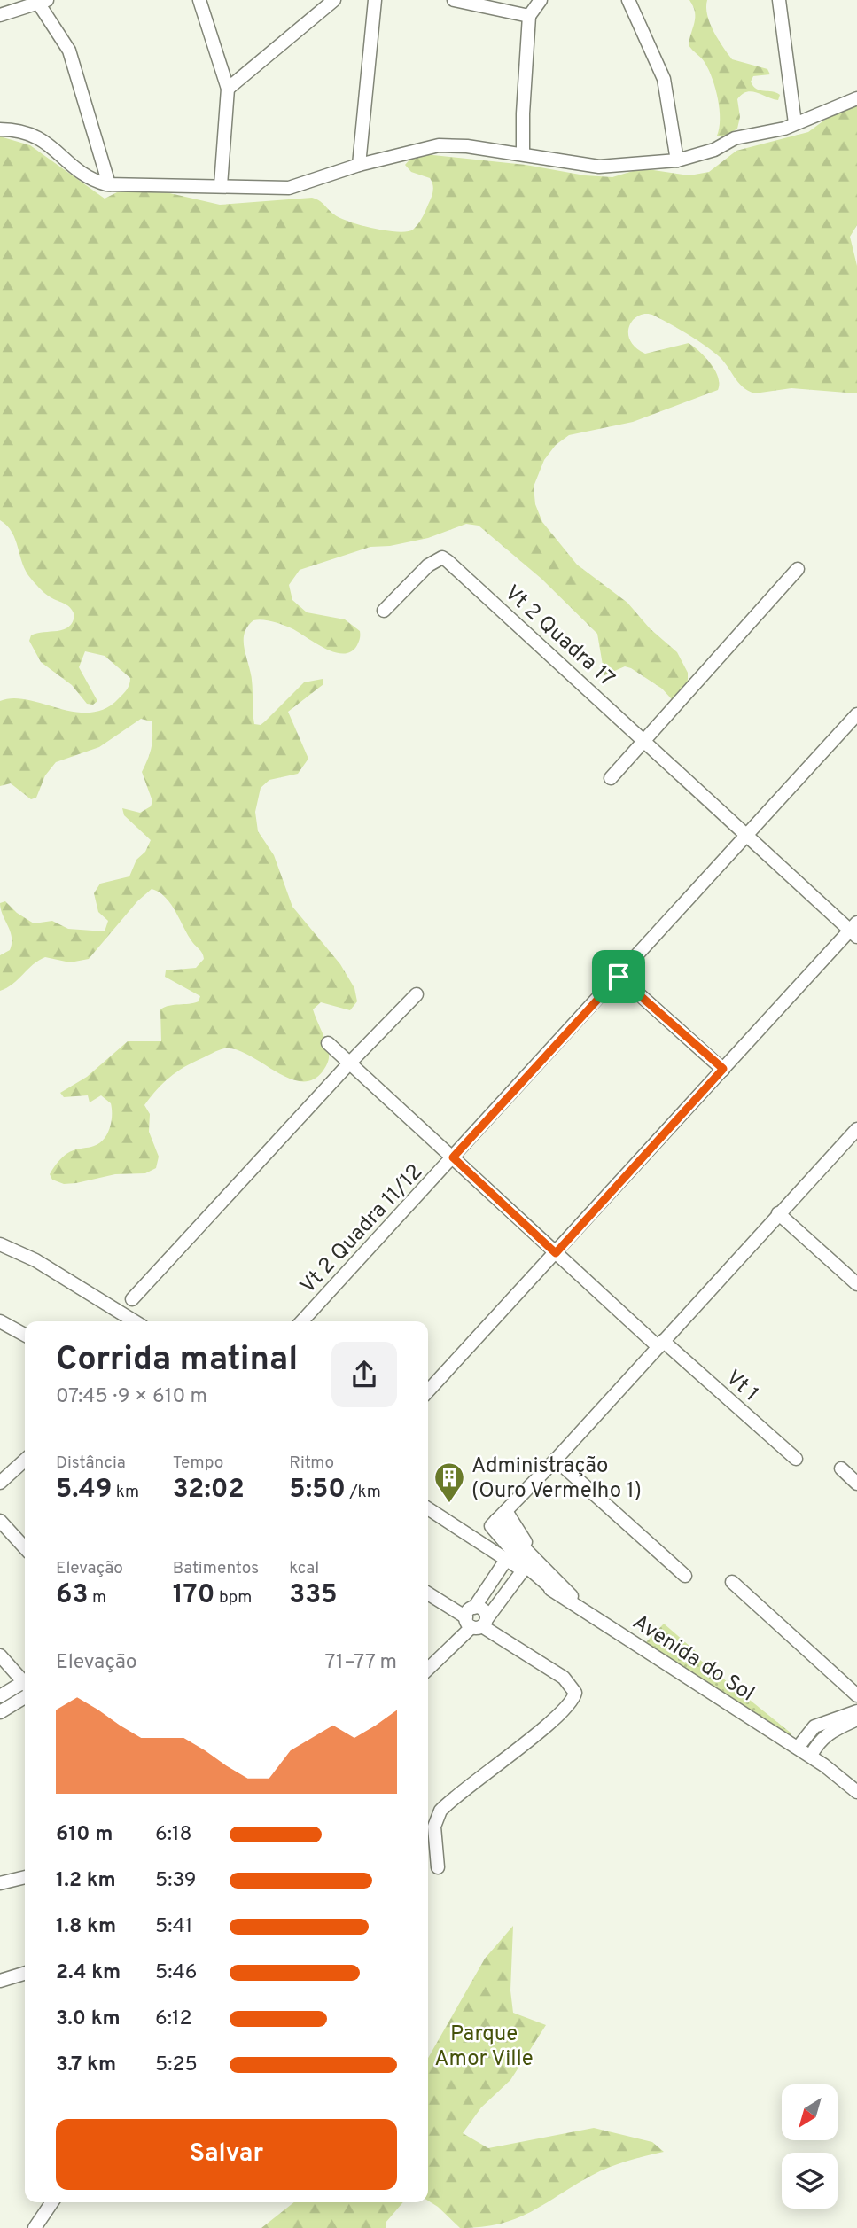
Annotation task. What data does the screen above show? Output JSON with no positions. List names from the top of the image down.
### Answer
{
  "streets": {
    "street": [
      "Vt 2 Quadra 17",
      "Vt 2 Quadra 11/12",
      "Vt 1",
      "Avenida do Sol"
    ]
  },
  "crossings": [
    ["Vt 2 Quadra 17", "Vt 2 Quadra 11/12"],
    ["Vt 2 Quadra 11/12", "Vt 1"]
  ],
  "parks": ["Parque Amor Ville"],
  "places": {
    "building": ["Administração (Ouro Vermelho 1)"]
  },
  "north": "bottom left",
  "page": {
    "heading": ["Corrida matinal", "07:45 · 9 × 610 m"],
    "stats": [
      ["Distância", "5.49 km"],
      ["Tempo", "32:02"],
      ["Ritmo", "5:50 /km"],
      ["Elevação", "63 m"],
      ["Batimentos", "170 bpm"],
      ["kcal", "335"]
    ],
    "chart": ["Elevação", "71–77 m"],
    "list": [
      {
        "name": "610 m",
        "note": "6:18"
      },
      {
        "name": "1.2 km",
        "note": "5:39"
      },
      {
        "name": "1.8 km",
        "note": "5:41"
      },
      {
        "name": "2.4 km",
        "note": "5:46"
      },
      {
        "name": "3.0 km",
        "note": "6:12"
      },
      {
        "name": "3.7 km",
        "note": "5:25"
      }
    ],
    "buttons": "Salvar"
  }
}
